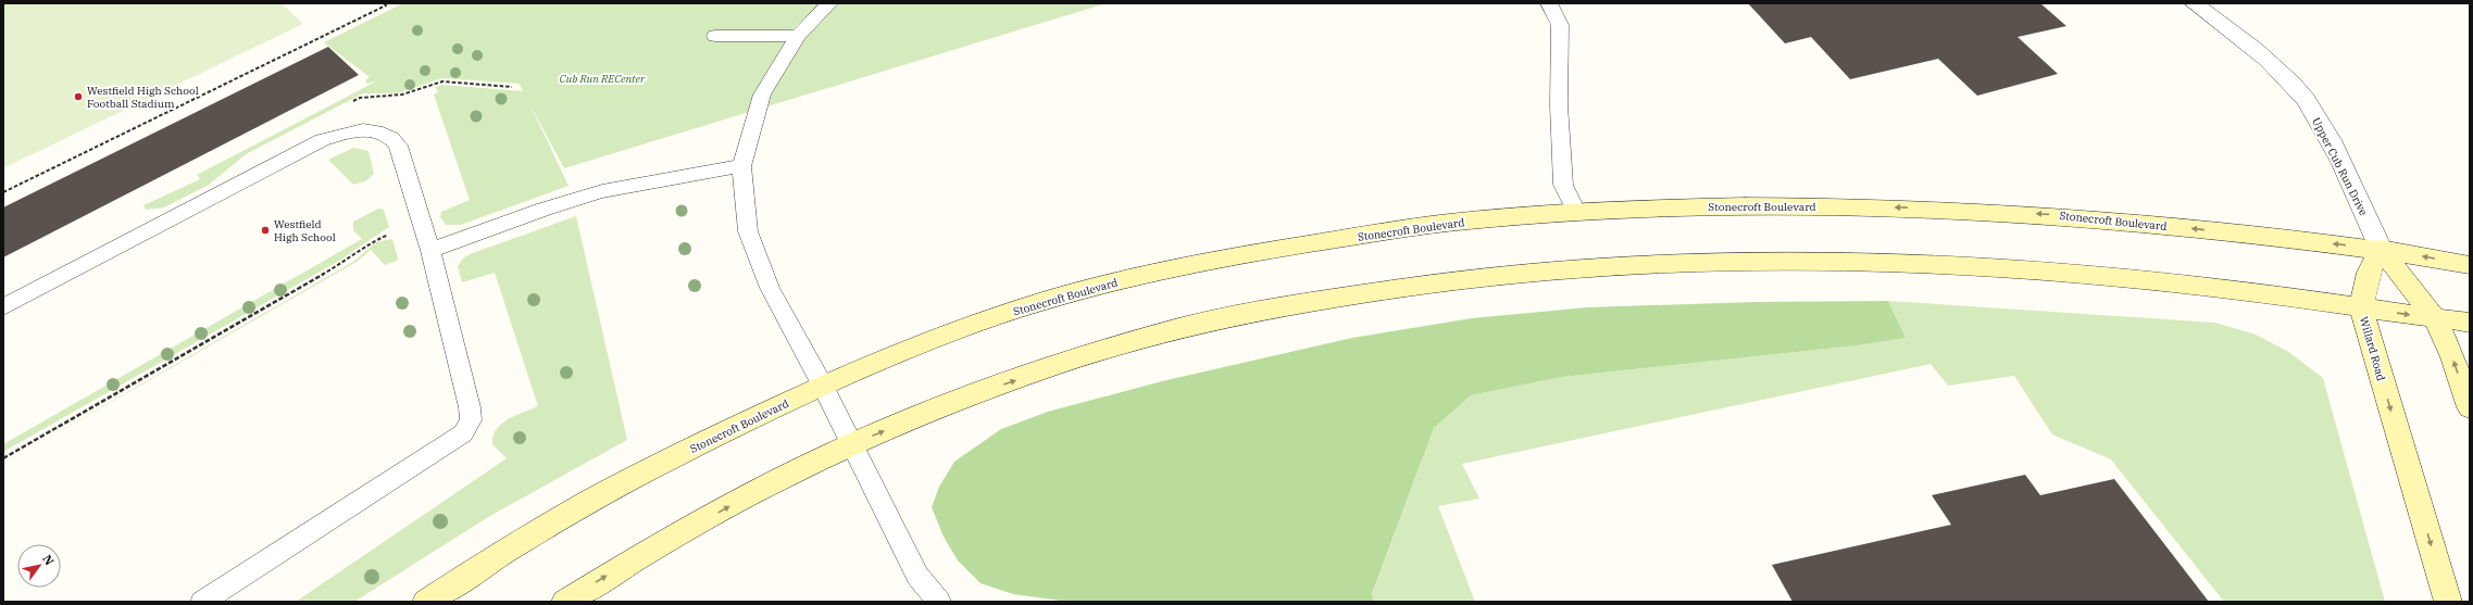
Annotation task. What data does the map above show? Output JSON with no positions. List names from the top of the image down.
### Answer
{
  "streets": {
    "main road": ["Stonecroft Boulevard", "Willard Road"],
    "street": ["Upper Cub Run Drive"]
  },
  "crossings": [
    ["Upper Cub Run Drive", "Stonecroft Boulevard"],
    ["Upper Cub Run Drive", "Willard Road"],
    ["Stonecroft Boulevard", "Willard Road"]
  ],
  "parks": ["Cub Run RECenter"],
  "places": ["Westfield High School Football Stadium", "Westfield High School"],
  "north": "top right"
}
